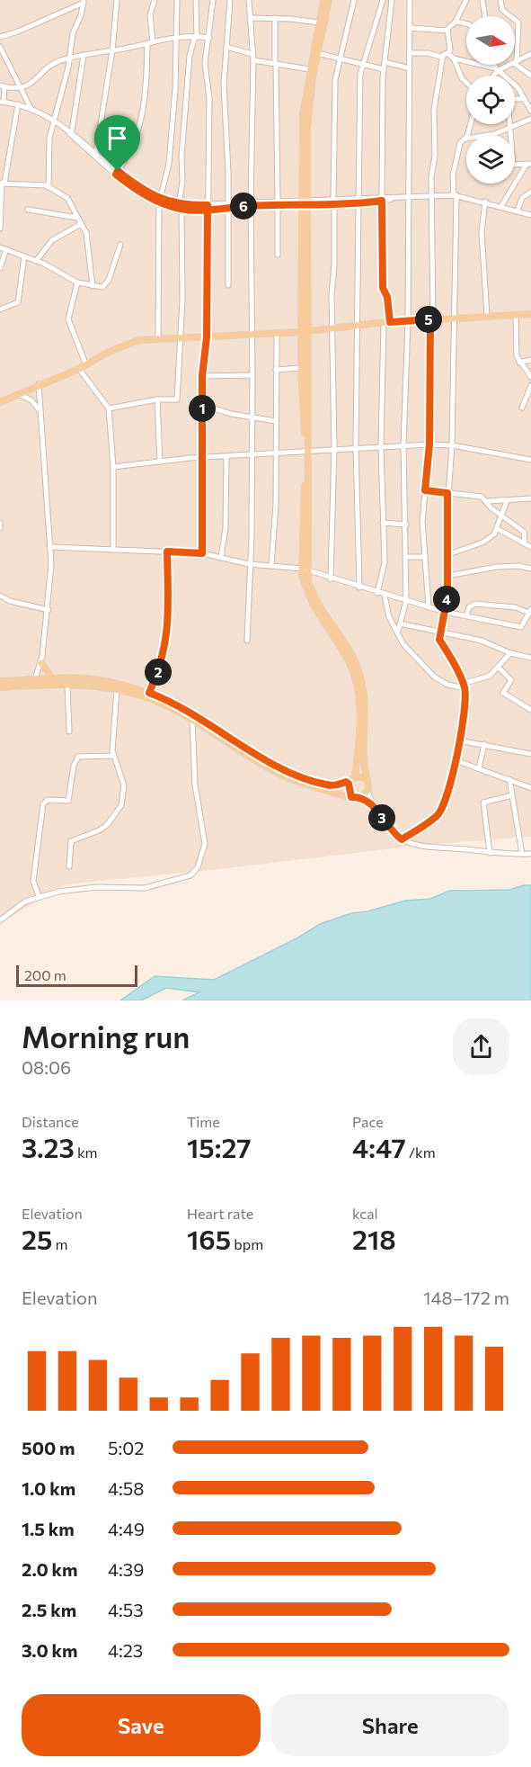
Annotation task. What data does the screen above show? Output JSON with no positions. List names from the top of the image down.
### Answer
{
  "scale_bar": "200 m",
  "north": "right",
  "page": {
    "pins": [
      "6",
      "5",
      "1",
      "4",
      "2",
      "3"
    ],
    "scale": "200 m",
    "heading": ["Morning run", "08:06"],
    "stats": [
      ["Distance", "3.23 km"],
      ["Time", "15:27"],
      ["Pace", "4:47 /km"],
      ["Elevation", "25 m"],
      ["Heart rate", "165 bpm"],
      ["kcal", "218"]
    ],
    "chart": ["Elevation", "148–172 m"],
    "list": [
      {
        "name": "500 m",
        "note": "5:02"
      },
      {
        "name": "1.0 km",
        "note": "4:58"
      },
      {
        "name": "1.5 km",
        "note": "4:49"
      },
      {
        "name": "2.0 km",
        "note": "4:39"
      },
      {
        "name": "2.5 km",
        "note": "4:53"
      },
      {
        "name": "3.0 km",
        "note": "4:23"
      }
    ],
    "buttons": ["Save", "Share"]
  }
}
